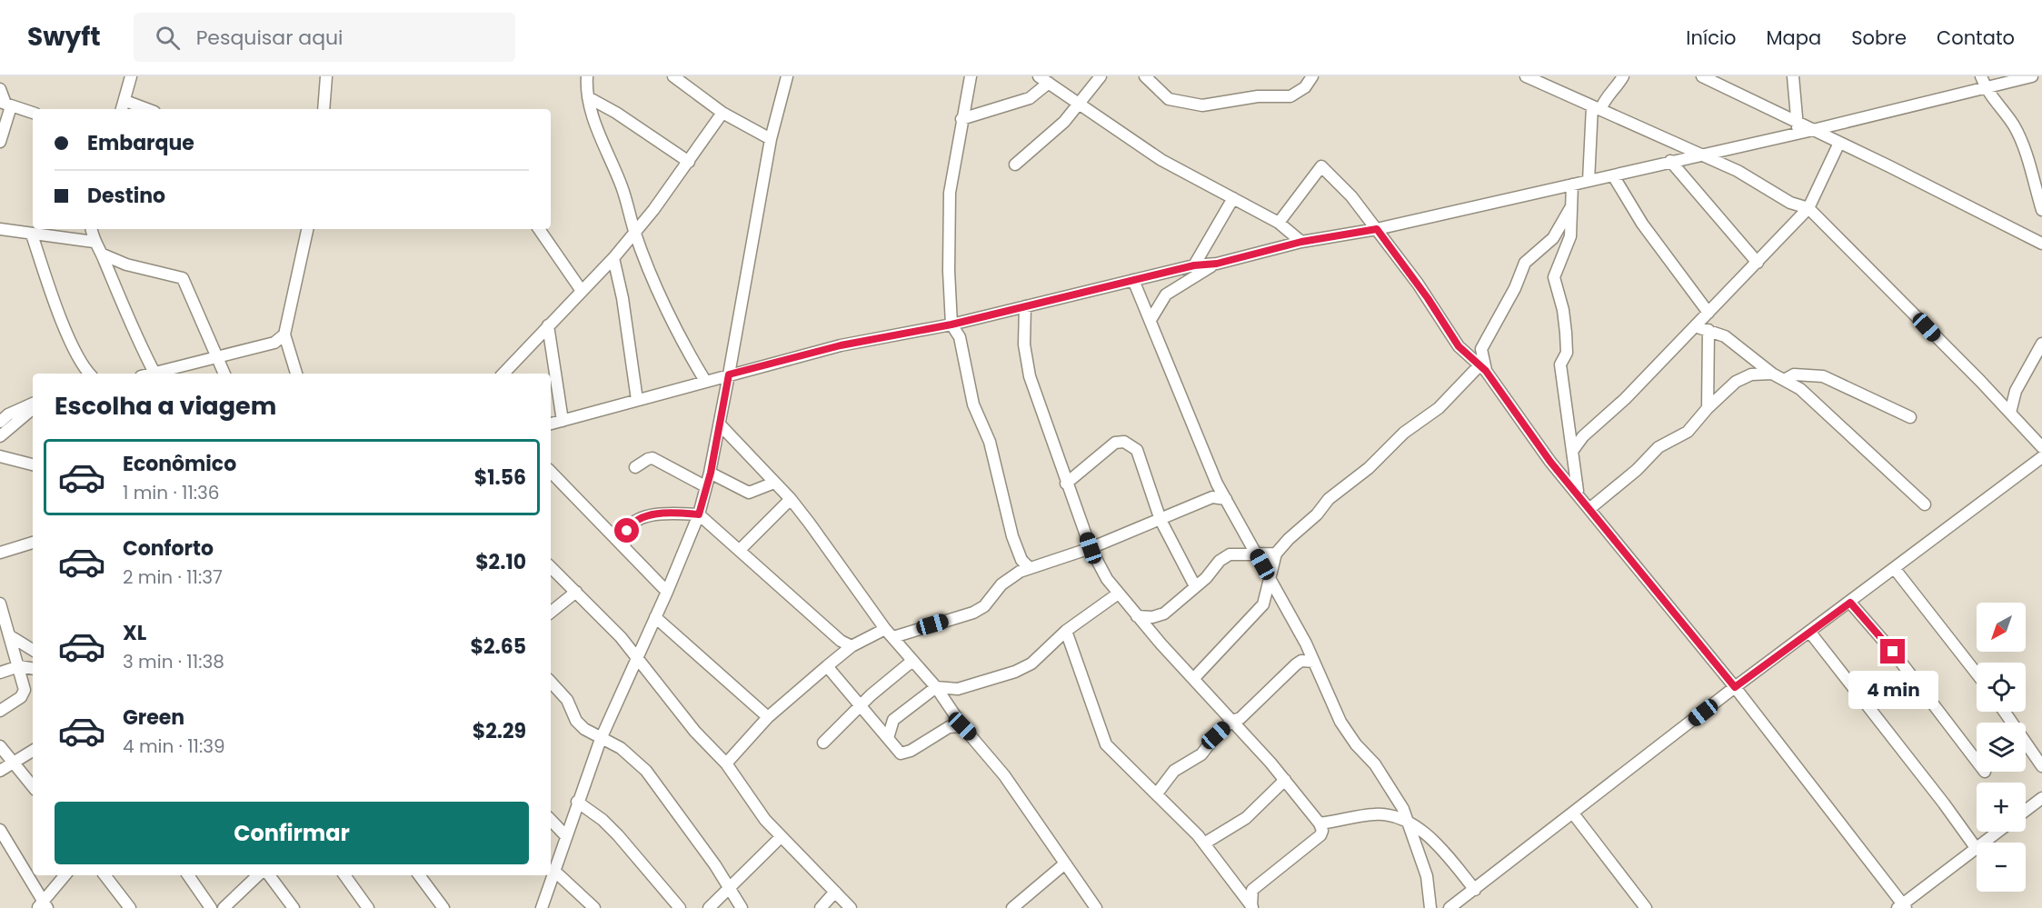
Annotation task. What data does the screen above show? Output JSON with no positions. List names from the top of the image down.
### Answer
{
  "north": "bottom left",
  "page": {
    "header": "Swyft",
    "search": "Pesquisar aqui",
    "nav": [
      "Início",
      "Mapa",
      "Sobre",
      "Contato"
    ],
    "banner": ["Embarque", "Destino"],
    "heading": "Escolha a viagem",
    "list": [
      {
        "name": "Econômico",
        "note": "1 min · 11:36",
        "value": "$1.56"
      },
      {
        "name": "Conforto",
        "note": "2 min · 11:37",
        "value": "$2.10"
      },
      {
        "name": "XL",
        "note": "3 min · 11:38",
        "value": "$2.65"
      },
      {
        "name": "Green",
        "note": "4 min · 11:39",
        "value": "$2.29"
      }
    ],
    "map_buttons": ["+", "−"],
    "bubble": "4 min",
    "buttons": "Confirmar"
  }
}
